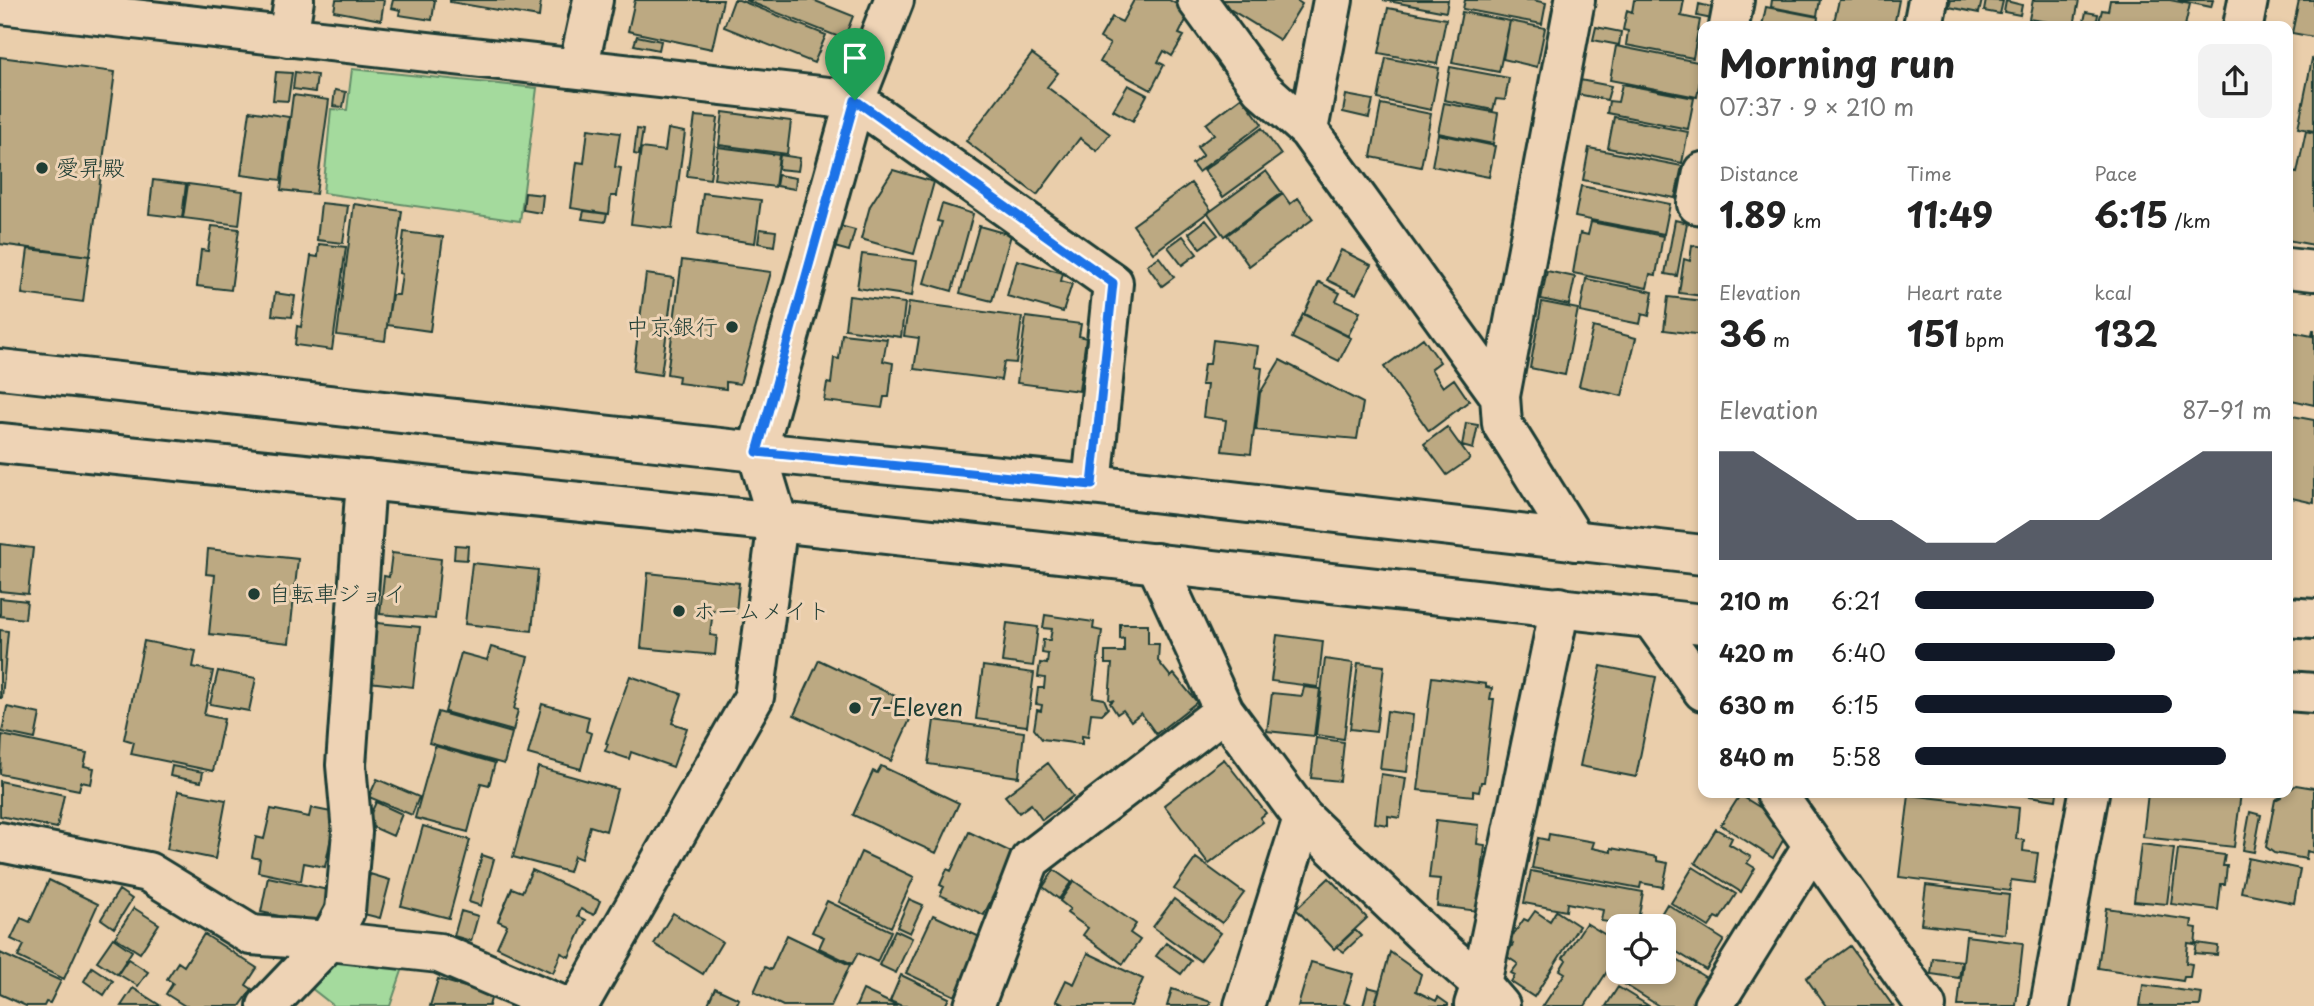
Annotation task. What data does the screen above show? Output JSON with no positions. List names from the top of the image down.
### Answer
{
  "places": [
    "愛昇殿",
    "中京銀行",
    "自転車ジョイ",
    "ホームメイト",
    "7-Eleven"
  ],
  "page": {
    "heading": ["Morning run", "07:37 · 9 × 210 m"],
    "stats": [
      ["Distance", "1.89 km"],
      ["Time", "11:49"],
      ["Pace", "6:15 /km"],
      ["Elevation", "36 m"],
      ["Heart rate", "151 bpm"],
      ["kcal", "132"]
    ],
    "chart": ["Elevation", "87–91 m"],
    "list": [
      {
        "name": "210 m",
        "note": "6:21"
      },
      {
        "name": "420 m",
        "note": "6:40"
      },
      {
        "name": "630 m",
        "note": "6:15"
      },
      {
        "name": "840 m",
        "note": "5:58"
      }
    ]
  }
}
